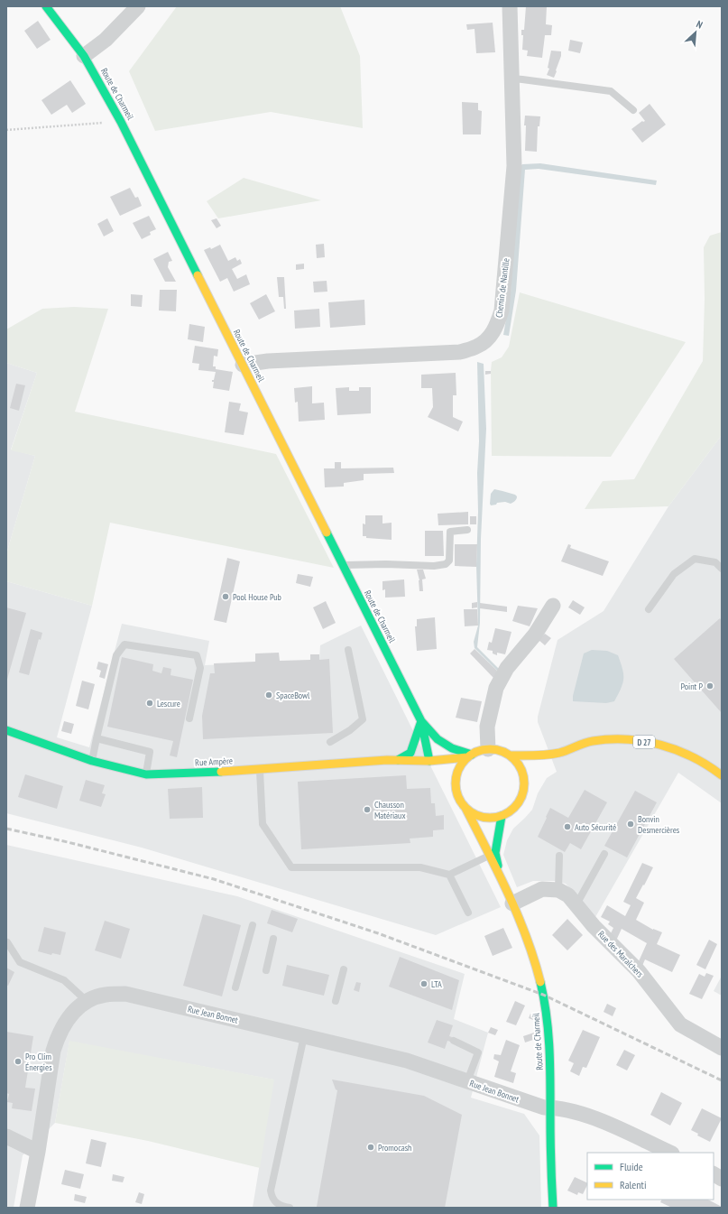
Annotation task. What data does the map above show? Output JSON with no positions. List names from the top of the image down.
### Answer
{
  "streets": {
    "main road": ["Route de Charmeil", "D 27", "Rue Ampère"],
    "street": ["Chemin de Nantille", "Rue des Maraîchers", "Rue Jean Bonnet"]
  },
  "crossings": [
    ["Route de Charmeil", "Chemin de Nantille"],
    ["Route de Charmeil", "D 27"],
    ["Route de Charmeil", "Rue Ampère"],
    ["Route de Charmeil", "Rue Jean Bonnet"],
    ["D 27", "Rue Ampère"]
  ],
  "places": [
    "Pool House Pub",
    "Point P",
    "SpaceBowl",
    "Lescure",
    "Chausson Matériaux",
    "Bonvin Desmercières",
    "Auto Sécurité",
    "LTA",
    "Pro Clim Énergies",
    "Promocash"
  ],
  "legend": ["Fluide", "Ralenti"],
  "north": "top right"
}
